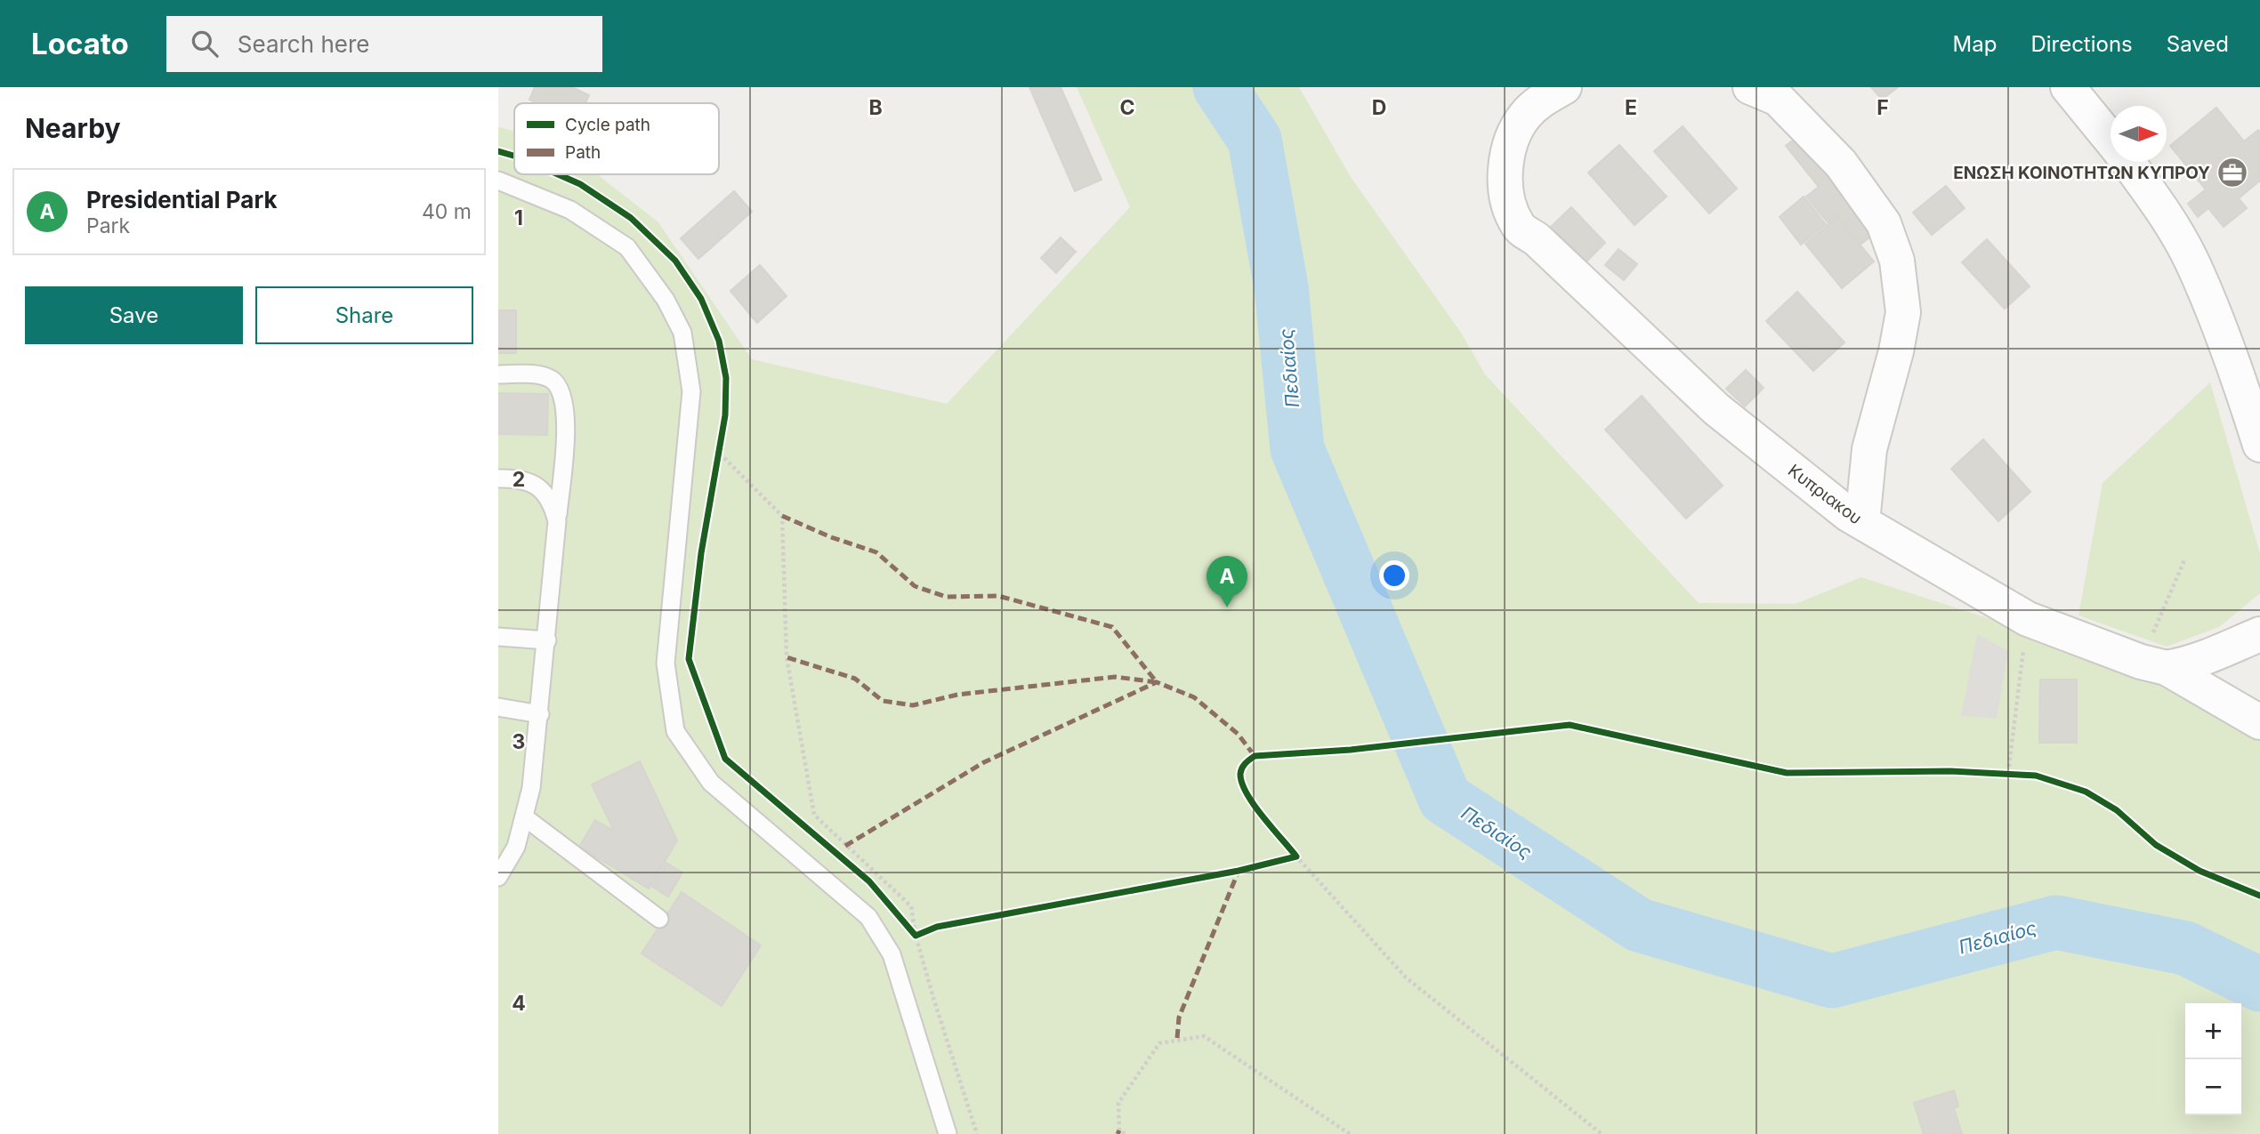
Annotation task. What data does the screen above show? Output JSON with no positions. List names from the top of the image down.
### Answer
{
  "streets": {
    "street": ["Κυπριακου"]
  },
  "water": ["Πεδιαίος"],
  "places": {
    "office": ["ΕΝΩΣΗ ΚΟΙΝΟΤΗΤΩΝ ΚΥΠΡΟΥ"]
  },
  "legend": ["Cycle path", "Path"],
  "north": "right",
  "page": {
    "header": "Locato",
    "search": "Search here",
    "nav": ["Map", "Directions", "Saved"],
    "heading": "Nearby",
    "list": [
      {
        "mark": "A",
        "name": "Presidential Park",
        "note": "Park",
        "value": "40 m"
      }
    ],
    "buttons": ["Save", "Share"],
    "pins": "A",
    "map_buttons": ["+", "−"]
  },
  "grid": {
    "columns": [
      "B",
      "C",
      "D",
      "E",
      "F"
    ],
    "rows": [
      "1",
      "2",
      "3",
      "4"
    ]
  }
}
